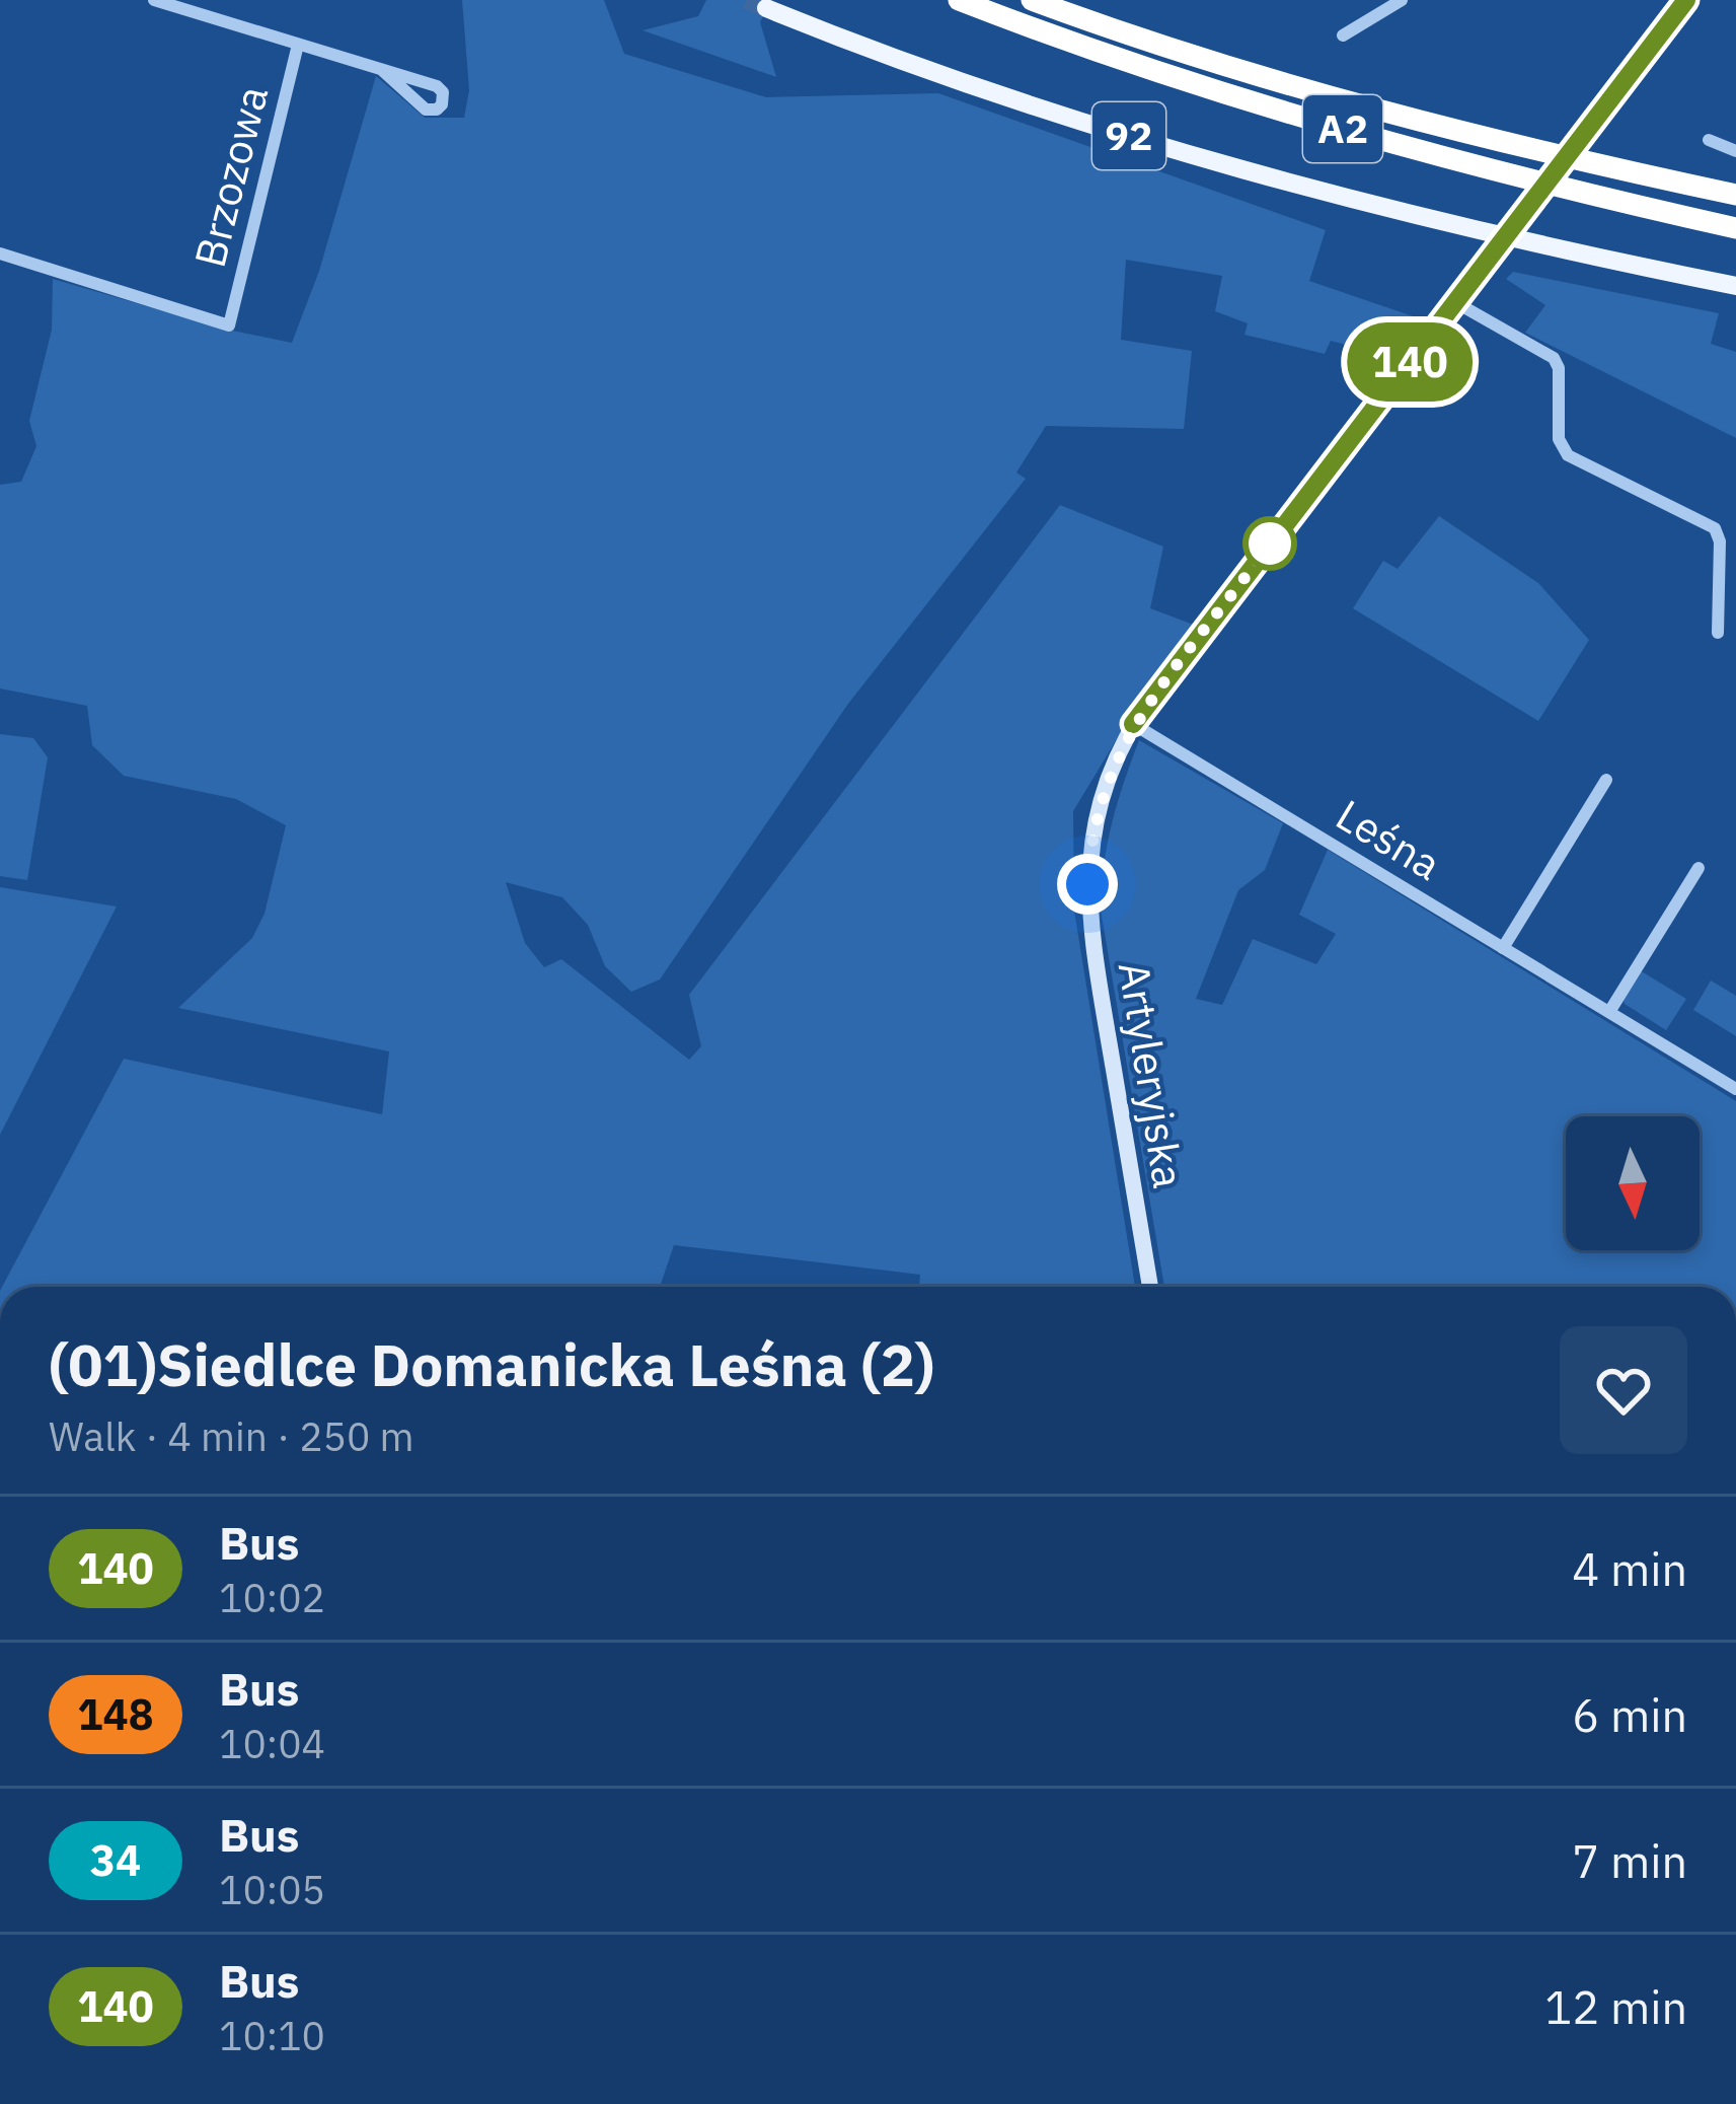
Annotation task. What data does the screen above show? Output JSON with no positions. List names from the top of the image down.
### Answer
{
  "streets": {
    "highway": ["A2"],
    "main road": ["92"],
    "street": ["Brzozowa", "Leśna", "Artyleryjska"]
  },
  "crossings": [
    ["Leśna", "Artyleryjska"]
  ],
  "lines": ["bus line 140"],
  "north": "bottom",
  "page": {
    "on_map": "140",
    "heading": ["(01)Siedlce Domanicka Leśna (2)", "Walk · 4 min · 250 m"],
    "list": [
      {
        "mark": "140",
        "name": "Bus",
        "note": "10:02",
        "value": "4 min"
      },
      {
        "mark": "148",
        "name": "Bus",
        "note": "10:04",
        "value": "6 min"
      },
      {
        "mark": "34",
        "name": "Bus",
        "note": "10:05",
        "value": "7 min"
      },
      {
        "mark": "140",
        "name": "Bus",
        "note": "10:10",
        "value": "12 min"
      }
    ]
  }
}
